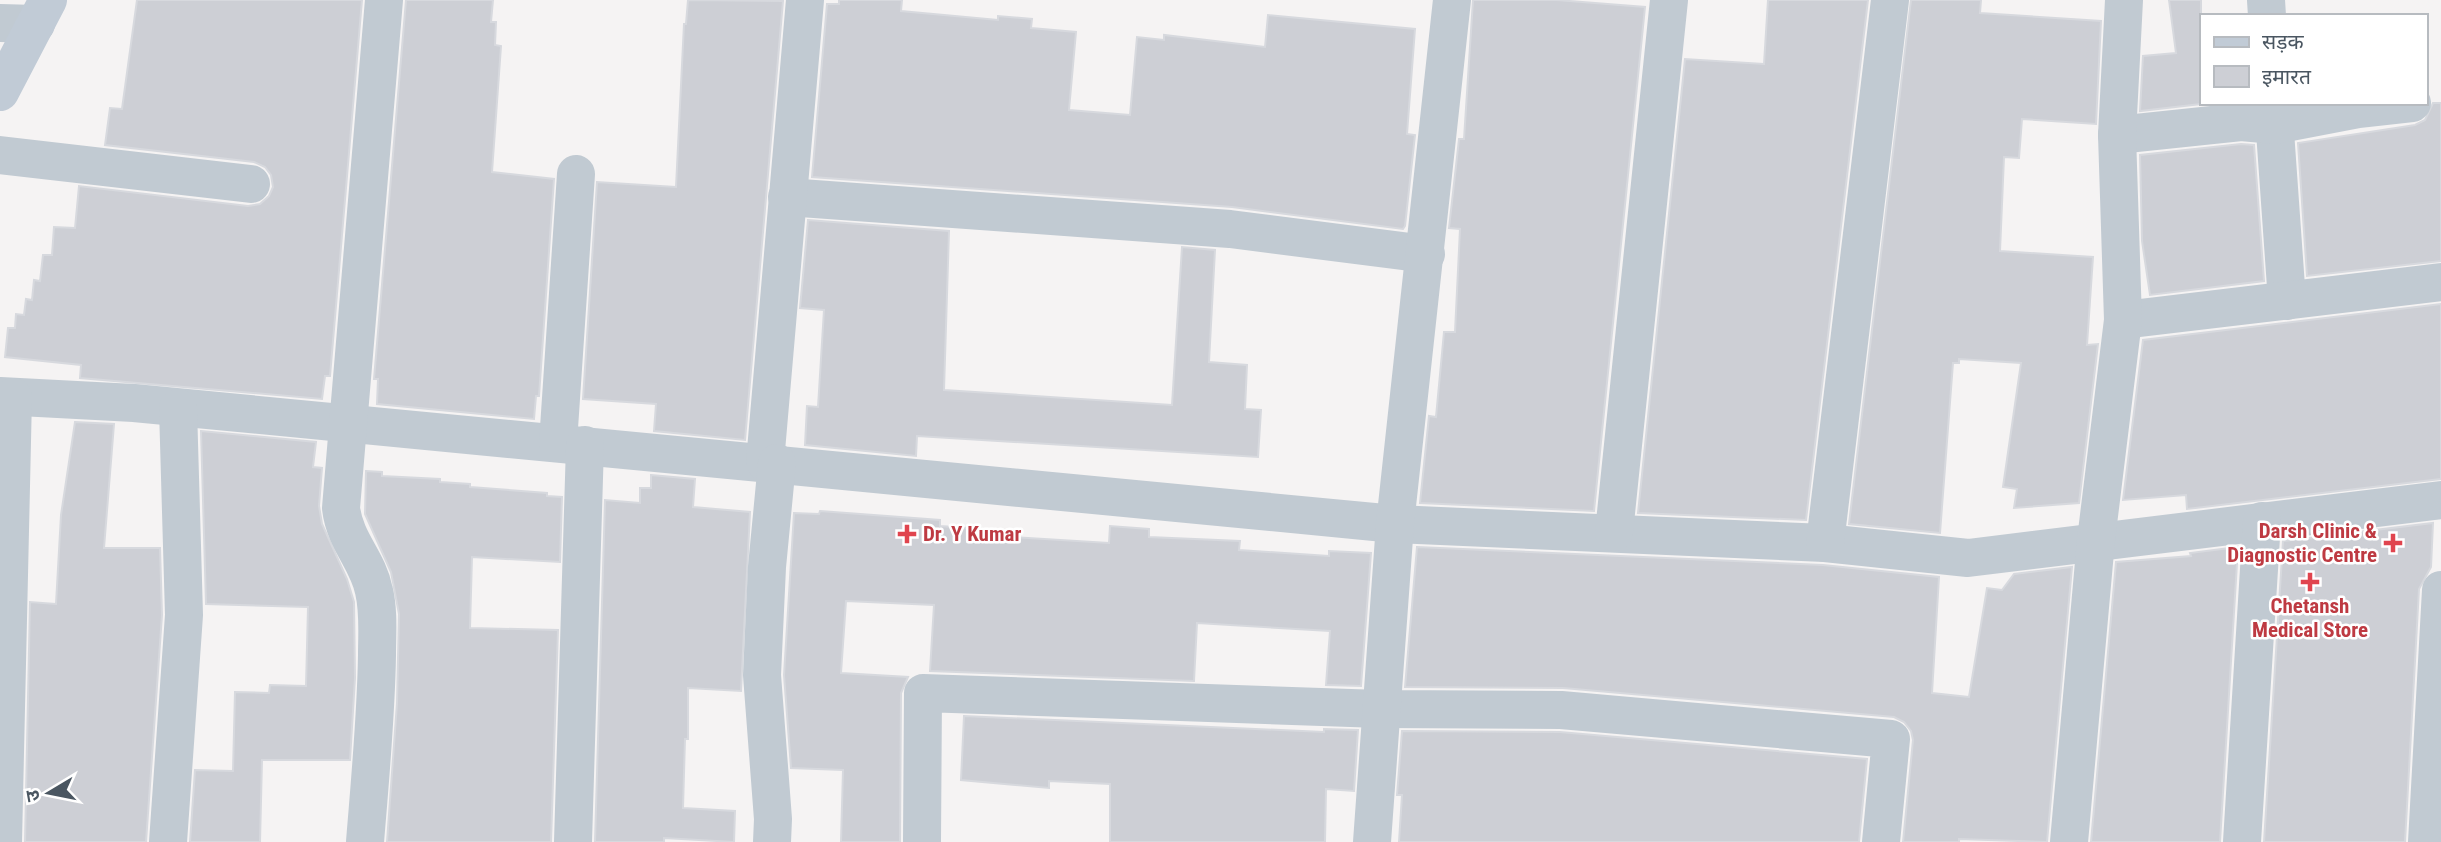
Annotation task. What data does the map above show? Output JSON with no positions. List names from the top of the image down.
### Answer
{
  "places": {
    "health": ["Dr. Y Kumar", "Darsh Clinic & Diagnostic Centre", "Chetansh Medical Store"]
  },
  "legend": ["सड़क", "इमारत"],
  "north": "left"
}
